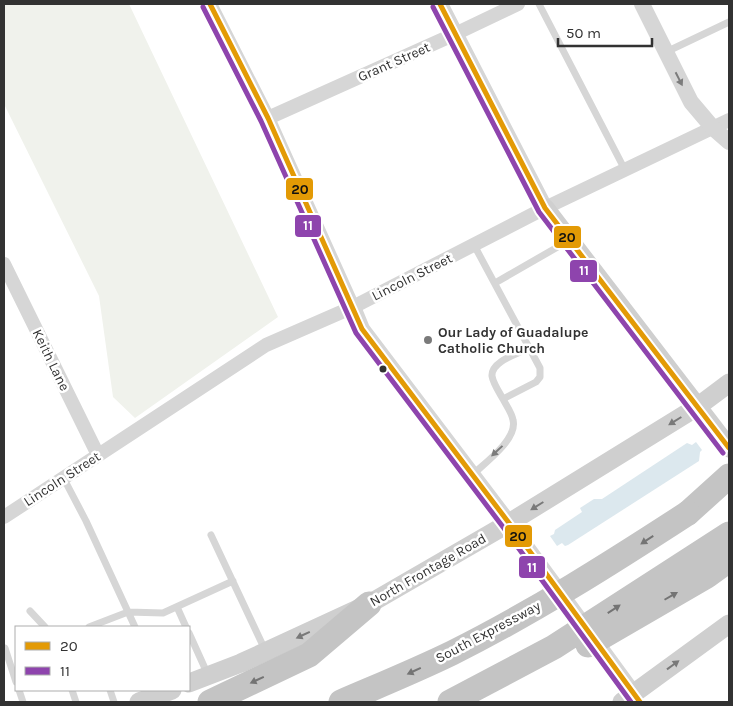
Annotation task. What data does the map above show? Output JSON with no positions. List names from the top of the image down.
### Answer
{
  "streets": {
    "highway": ["South Expressway"],
    "main road": ["North Frontage Road"],
    "street": ["Grant Street", "Lincoln Street", "Keith Lane"]
  },
  "crossings": [
    ["Lincoln Street", "Keith Lane"]
  ],
  "one_way": ["North Frontage Road"],
  "places": ["Our Lady of Guadalupe Catholic Church"],
  "lines": ["transit line 20", "transit line 11"],
  "legend": ["20", "11"],
  "scale_bar": "50 m"
}
